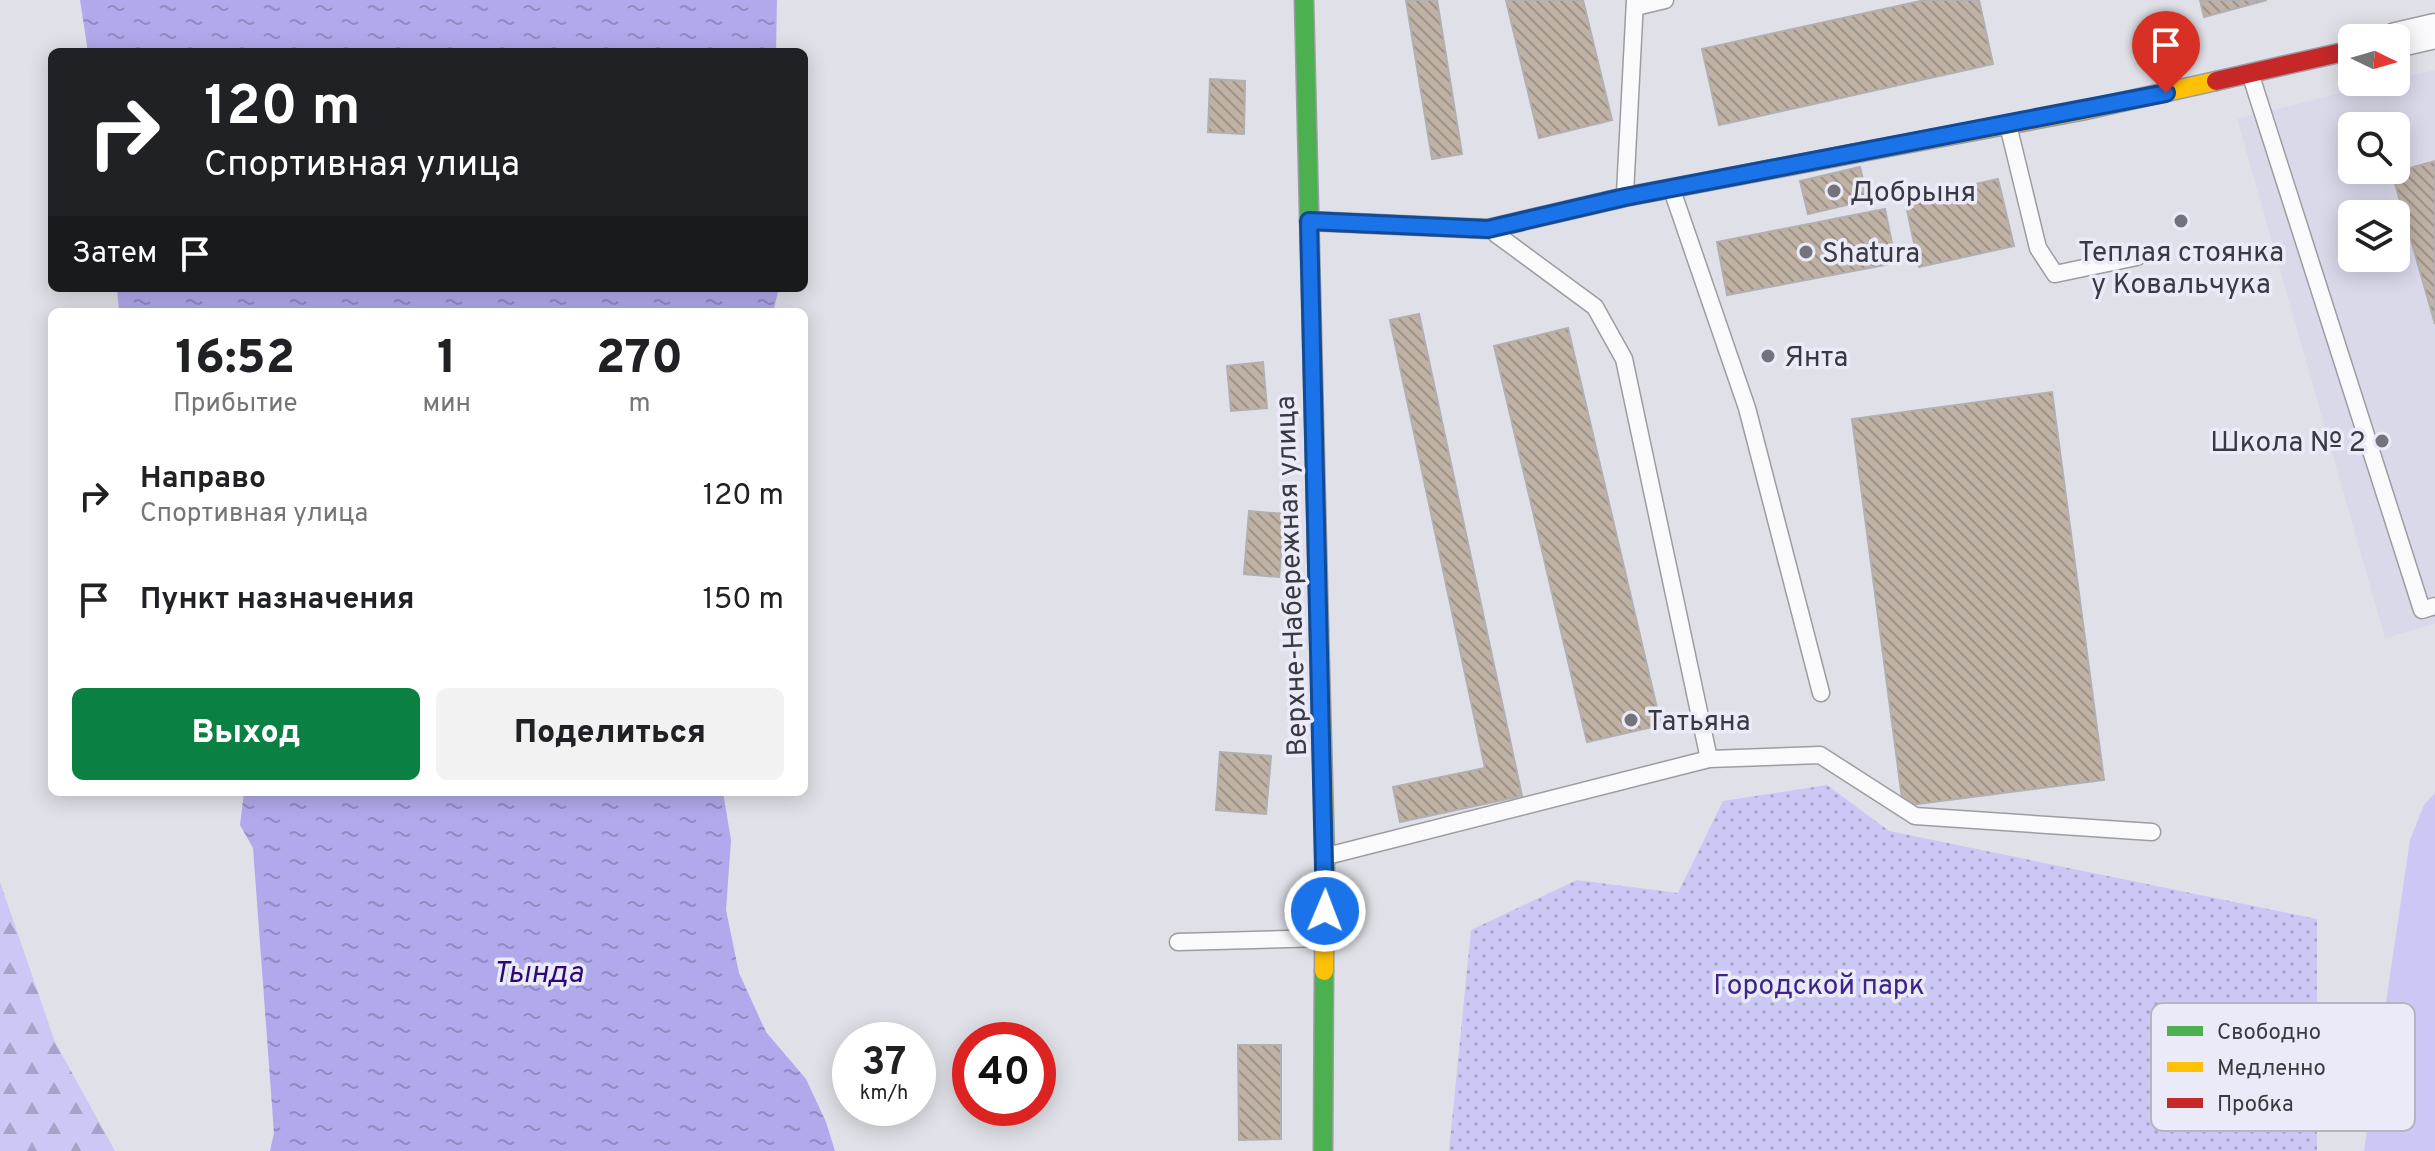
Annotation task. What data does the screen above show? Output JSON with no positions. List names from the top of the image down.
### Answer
{
  "streets": {
    "street": ["Верхне-Набережная улица"]
  },
  "water": ["Тында"],
  "parks": ["Городской парк"],
  "places": [
    "Добрыня",
    "Теплая стоянка у Ковальчука",
    "Shatura",
    "Янта",
    "Школа № 2",
    "Татьяна"
  ],
  "legend": ["Свободно", "Медленно", "Пробка"],
  "north": "right",
  "page": {
    "turn": ["120 m", "Спортивная улица"],
    "then": "Затем",
    "eta": [
      "16:52",
      "Прибытие",
      "1",
      "мин",
      "270",
      "m"
    ],
    "list": [
      {
        "name": "Направо",
        "note": "Спортивная улица",
        "value": "120 m"
      },
      {
        "name": "Пункт назначения",
        "value": "150 m"
      }
    ],
    "buttons": ["Выход", "Поделиться"],
    "speed": "37 km/h",
    "limit": "40"
  }
}
